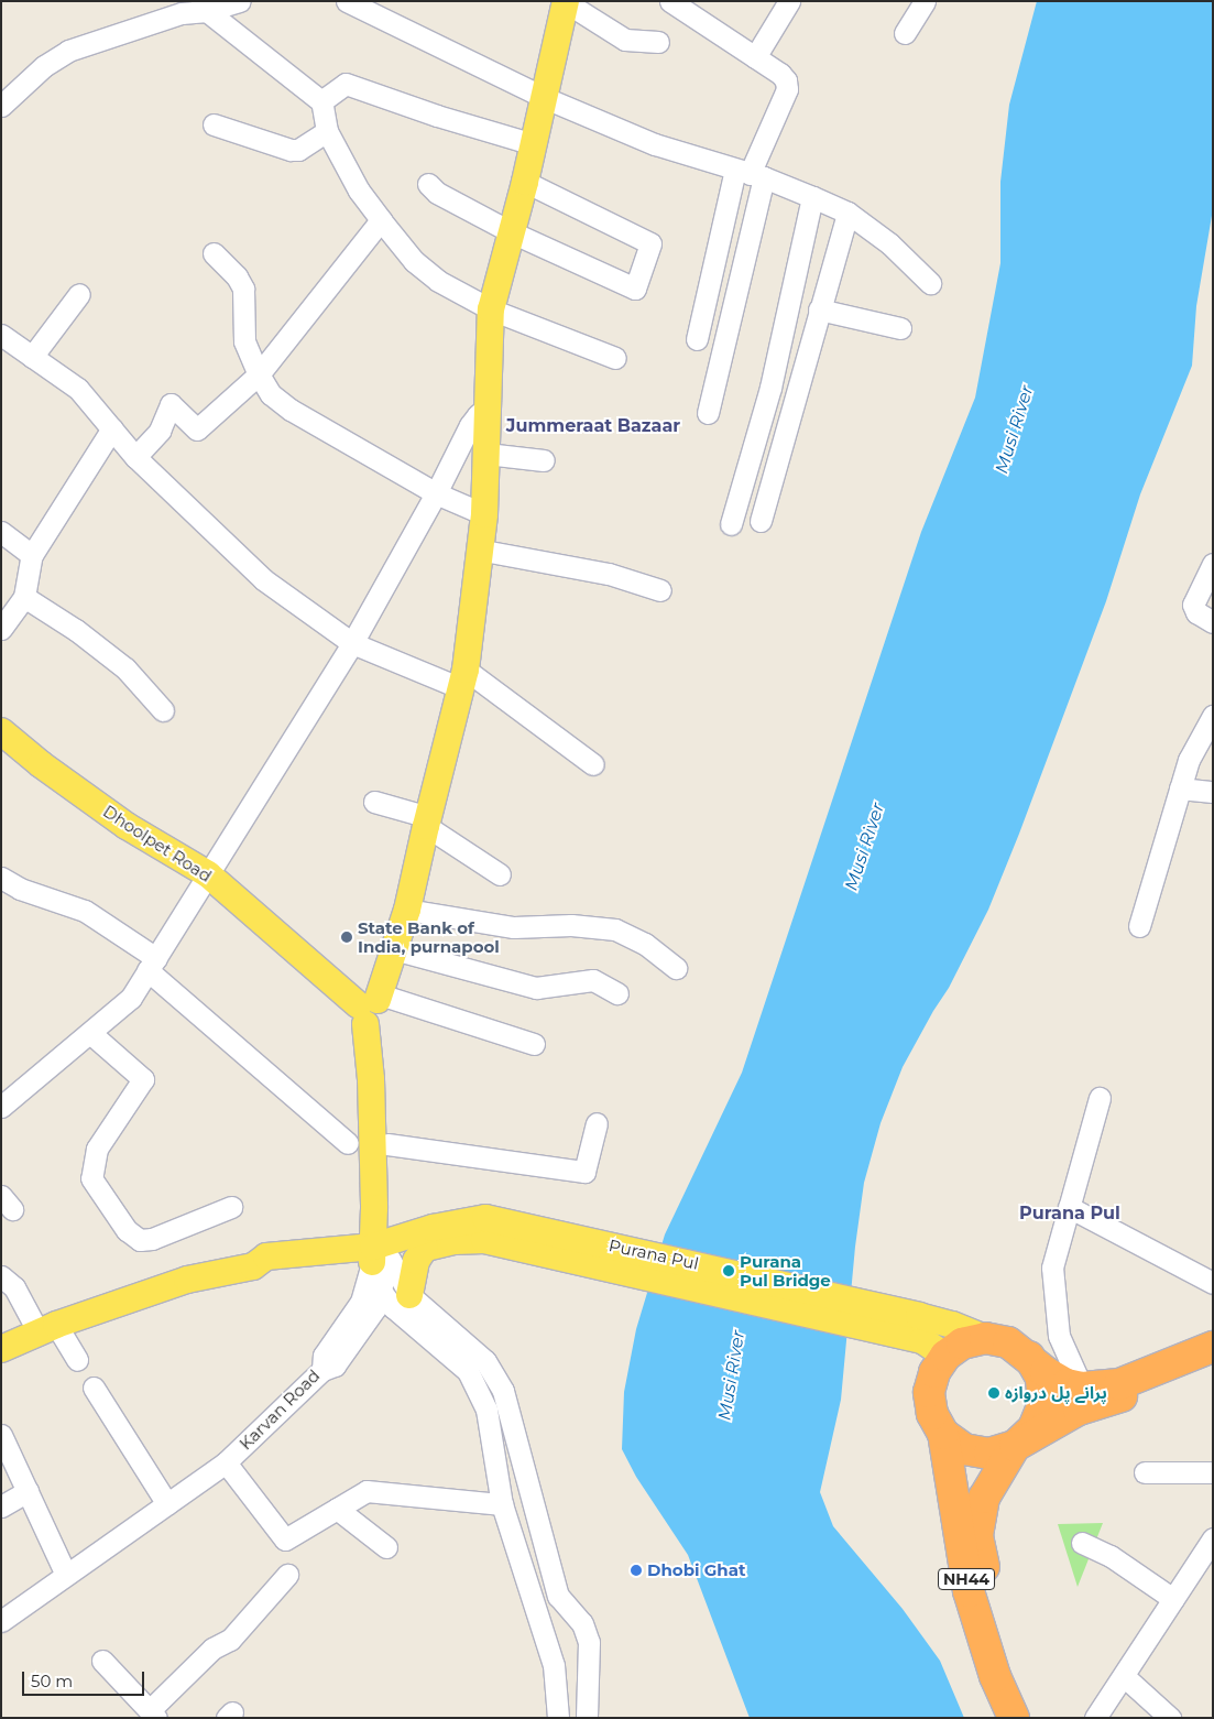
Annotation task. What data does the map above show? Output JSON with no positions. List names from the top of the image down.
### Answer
{
  "streets": {
    "highway": ["NH44"],
    "main road": ["Dhoolpet Road", "Purana Pul", "Karvan Road"]
  },
  "crossings": [
    ["Dhoolpet Road", "Karvan Road"]
  ],
  "districts": ["Jummeraat Bazaar", "Purana Pul"],
  "water": ["Musi River"],
  "places": [
    "State Bank of India, purnapool",
    "Purana Pul Bridge",
    "پرانے پل دروازہ",
    "Dhobi Ghat"
  ],
  "scale_bar": "50 m"
}
